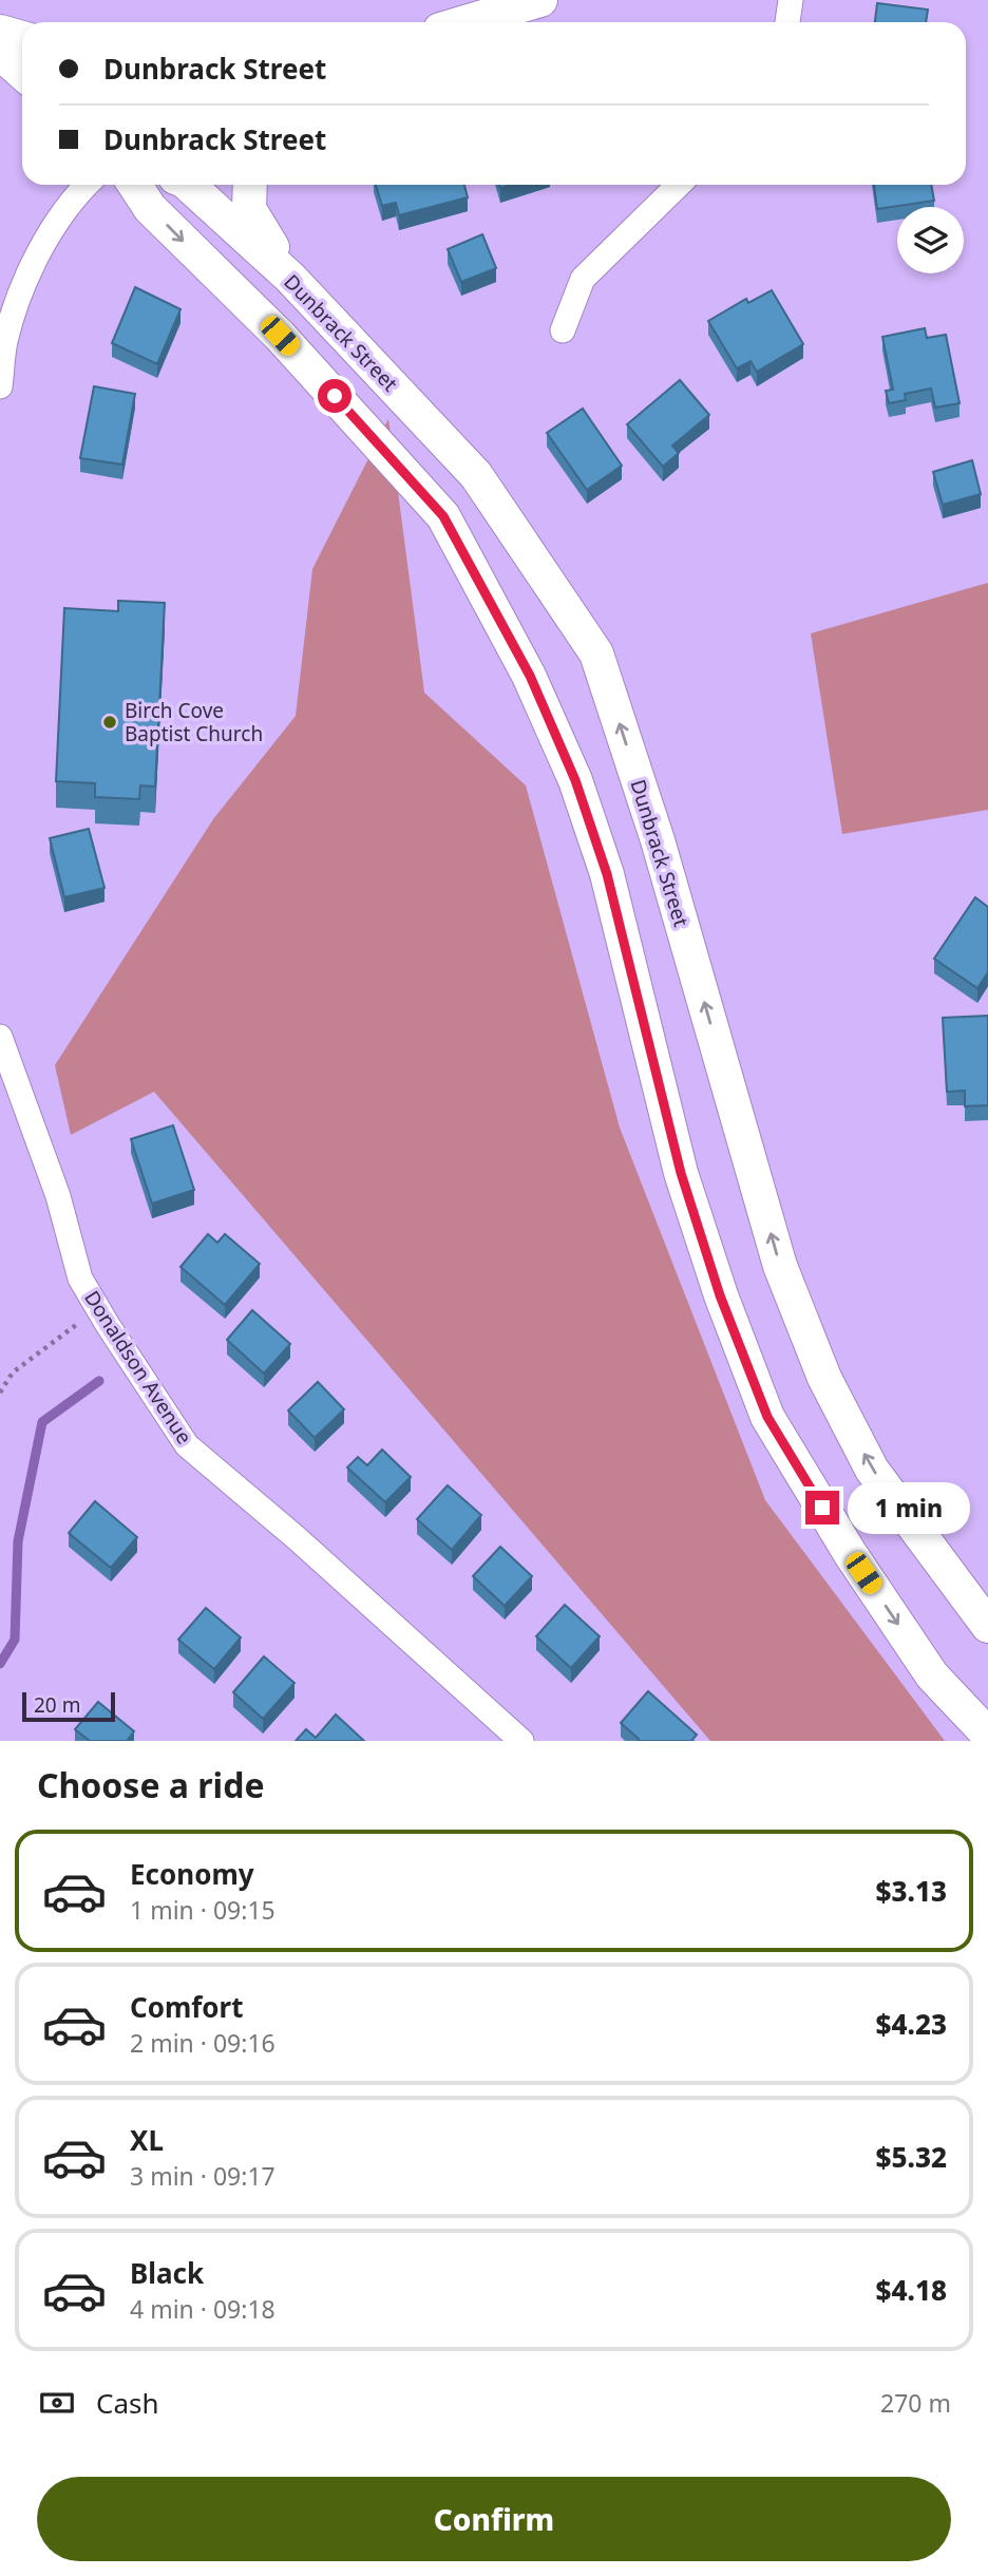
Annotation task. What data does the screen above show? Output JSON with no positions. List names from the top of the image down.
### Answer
{
  "streets": {
    "main road": ["Dunbrack Street"],
    "street": ["Donaldson Avenue"]
  },
  "places": ["Birch Cove Baptist Church"],
  "scale_bar": "20 m",
  "page": {
    "banner": ["Dunbrack Street", "Dunbrack Street"],
    "bubble": "1 min",
    "scale": "20 m",
    "heading": "Choose a ride",
    "list": [
      {
        "name": "Economy",
        "note": "1 min · 09:15",
        "value": "$3.13"
      },
      {
        "name": "Comfort",
        "note": "2 min · 09:16",
        "value": "$4.23"
      },
      {
        "name": "XL",
        "note": "3 min · 09:17",
        "value": "$5.32"
      },
      {
        "name": "Black",
        "note": "4 min · 09:18",
        "value": "$4.18"
      }
    ],
    "pay": ["Cash", "270 m"],
    "buttons": "Confirm"
  }
}
